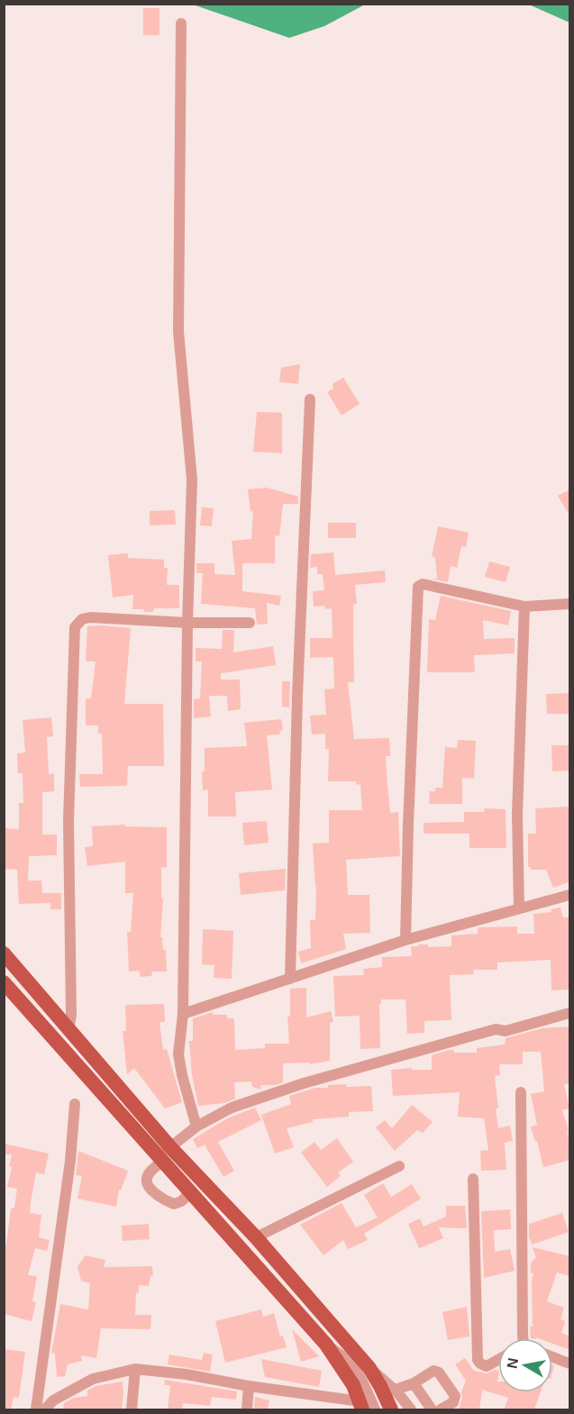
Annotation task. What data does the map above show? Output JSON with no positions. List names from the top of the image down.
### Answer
{
  "north": "left"
}
